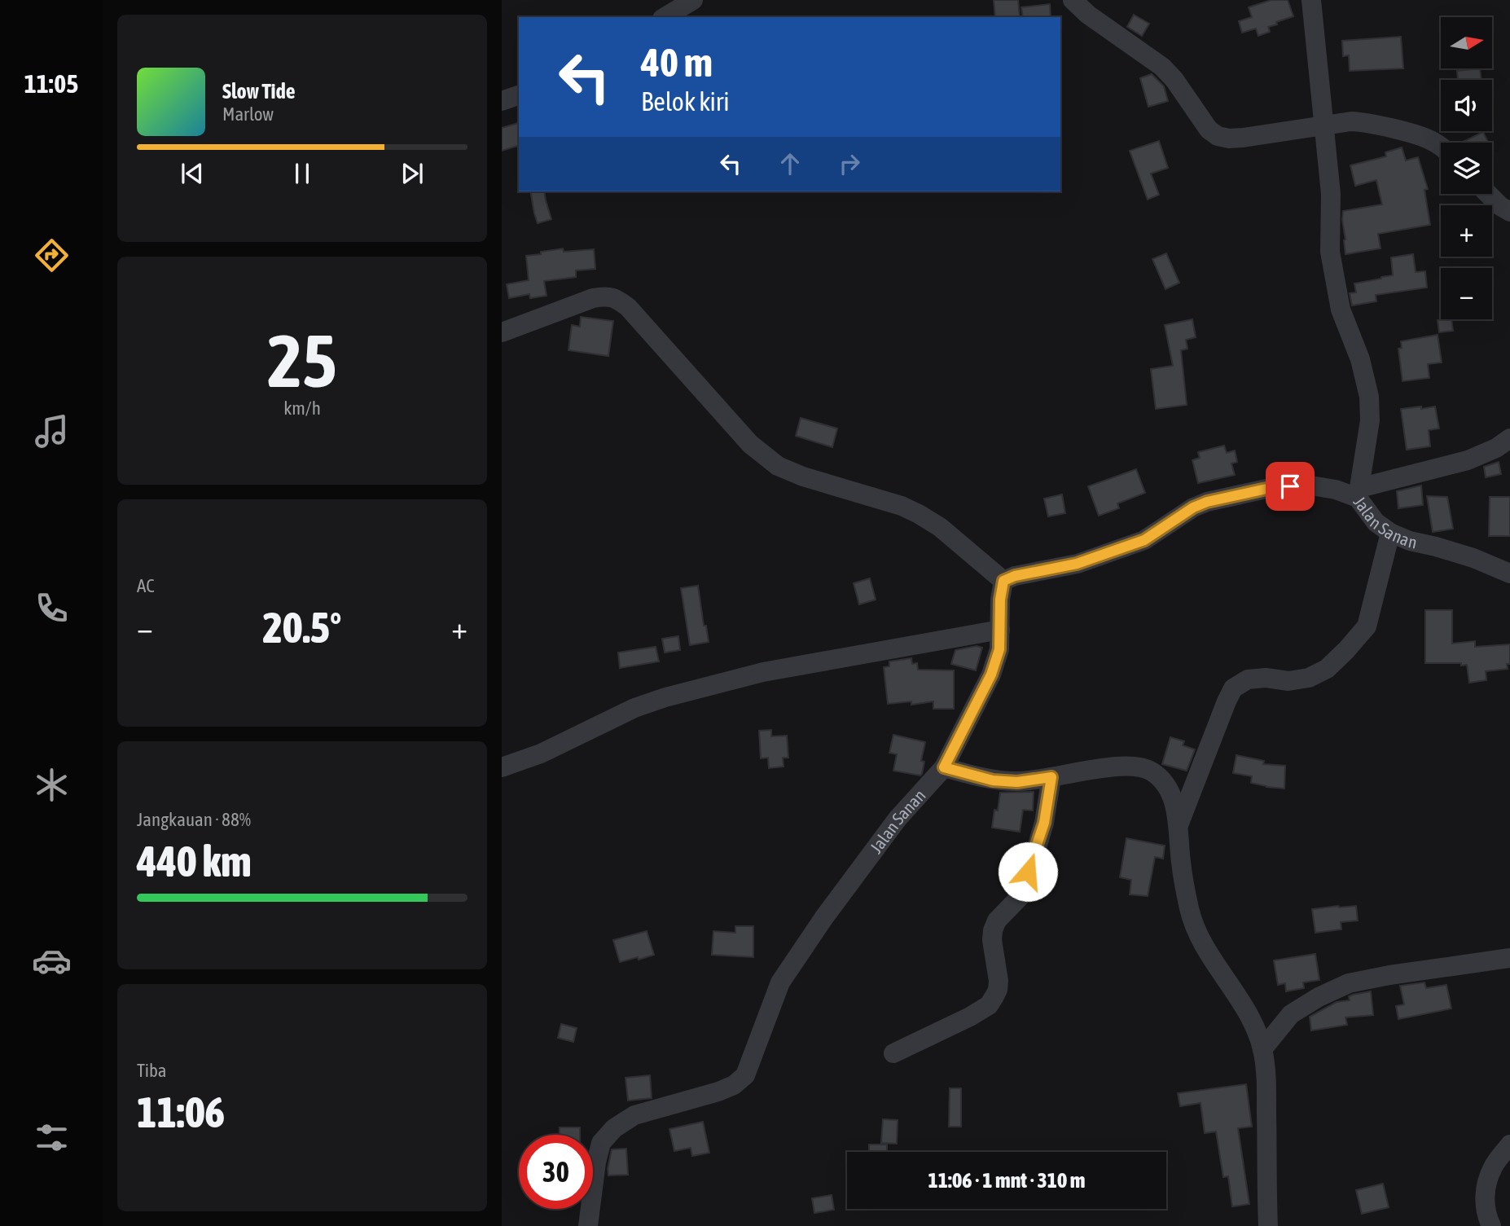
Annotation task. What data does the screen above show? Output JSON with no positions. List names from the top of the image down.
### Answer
{
  "streets": {
    "street": ["Jalan Sanan"]
  },
  "north": "right",
  "page": {
    "tabs": "11:05",
    "map_buttons": ["+", "−"],
    "turn": ["40 m", "Belok kiri"],
    "song": ["Slow Tide", "Marlow"],
    "tile": [
      ["25", "km/h"],
      "AC",
      ["Jangkauan · 88%", "440 km"],
      ["Tiba", "11:06"]
    ],
    "heat": ["−", "20.5°", "+"],
    "limit": "30",
    "trip": "11:06 · 1 mnt · 310 m"
  }
}
